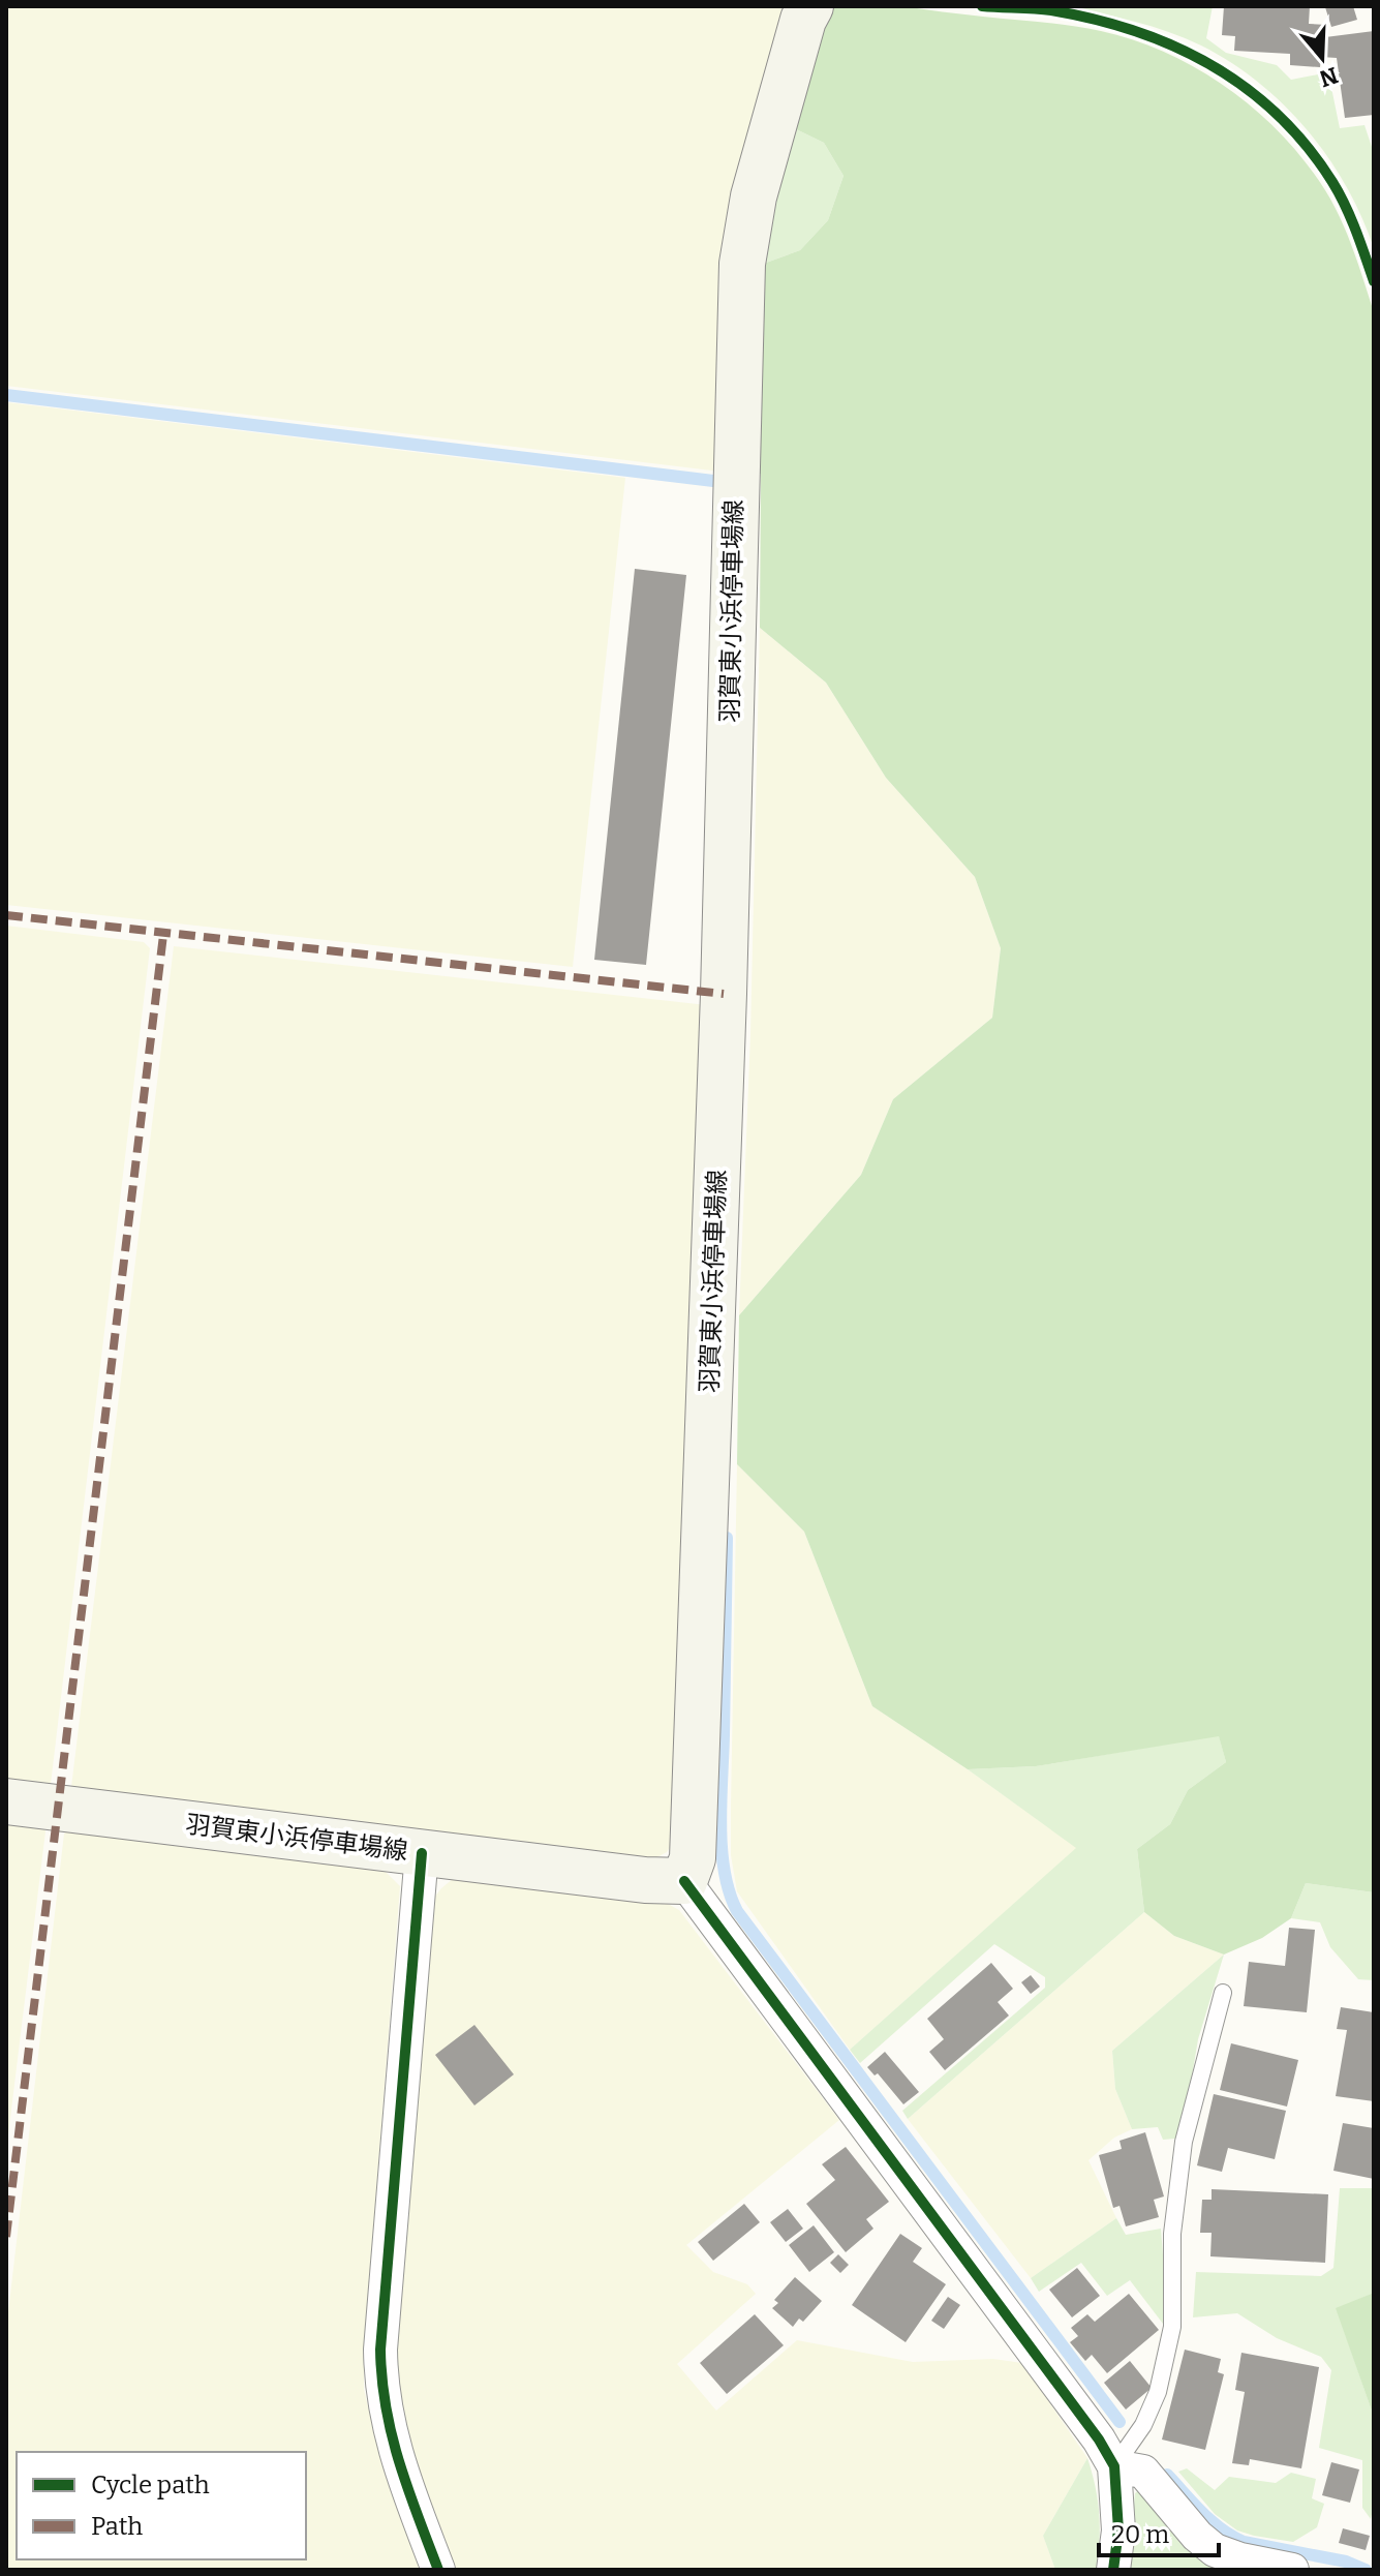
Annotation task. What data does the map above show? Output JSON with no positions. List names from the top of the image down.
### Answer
{
  "streets": {
    "main road": ["羽賀東小浜停車場線"]
  },
  "legend": ["Cycle path", "Path"],
  "scale_bar": "20 m",
  "north": "bottom"
}
